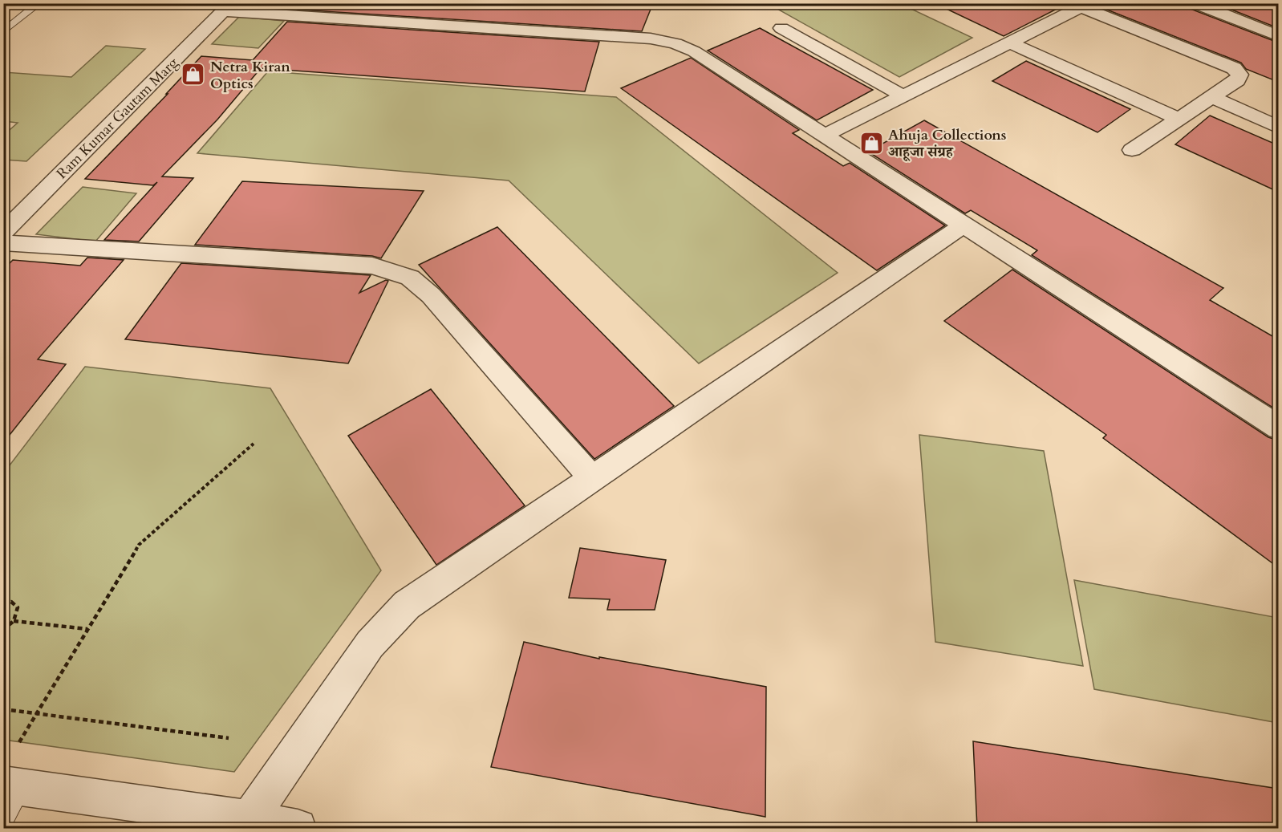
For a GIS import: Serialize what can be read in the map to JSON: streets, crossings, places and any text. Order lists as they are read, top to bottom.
{
  "streets": {
    "street": ["Ram Kumar Gautam Marg"]
  },
  "places": {
    "shop": ["Netra Kiran Optics", "Ahuja Collections आहूजा संग्रह"]
  }
}
